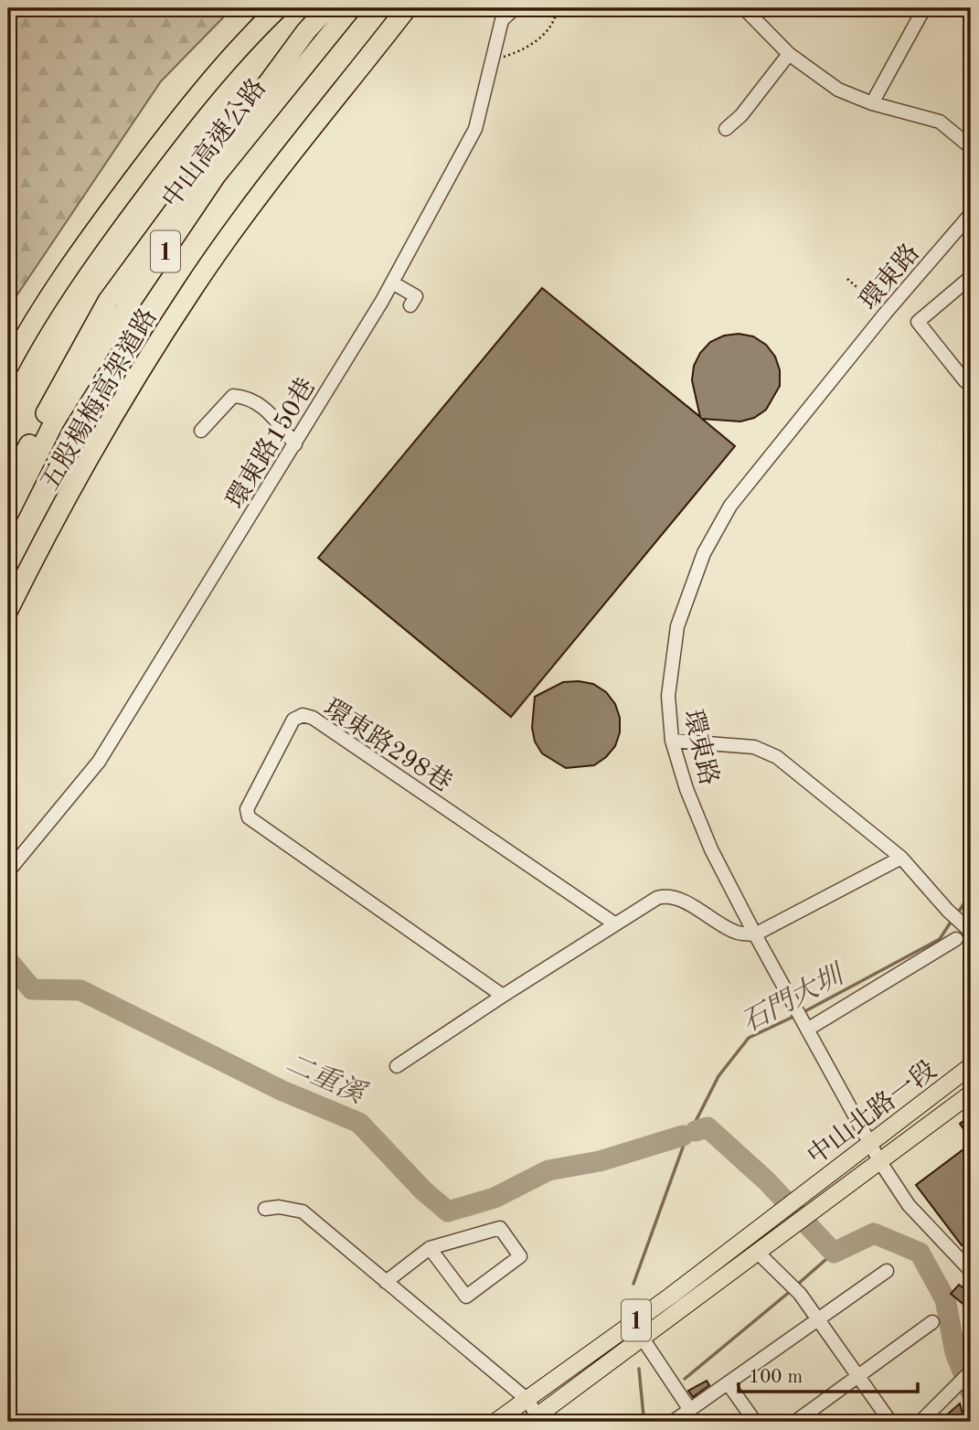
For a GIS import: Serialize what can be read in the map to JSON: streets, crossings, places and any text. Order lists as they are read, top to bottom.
{
  "streets": {
    "highway": ["中山高速公路", "1", "五股楊梅高架道路"],
    "main road": ["中山北路一段"],
    "street": ["環東路", "環東路150巷", "環東路298巷"]
  },
  "crossings": [
    ["1", "中山北路一段"],
    ["環東路", "中山北路一段"]
  ],
  "water": ["石門大圳", "二重溪"],
  "scale_bar": "100 m"
}
